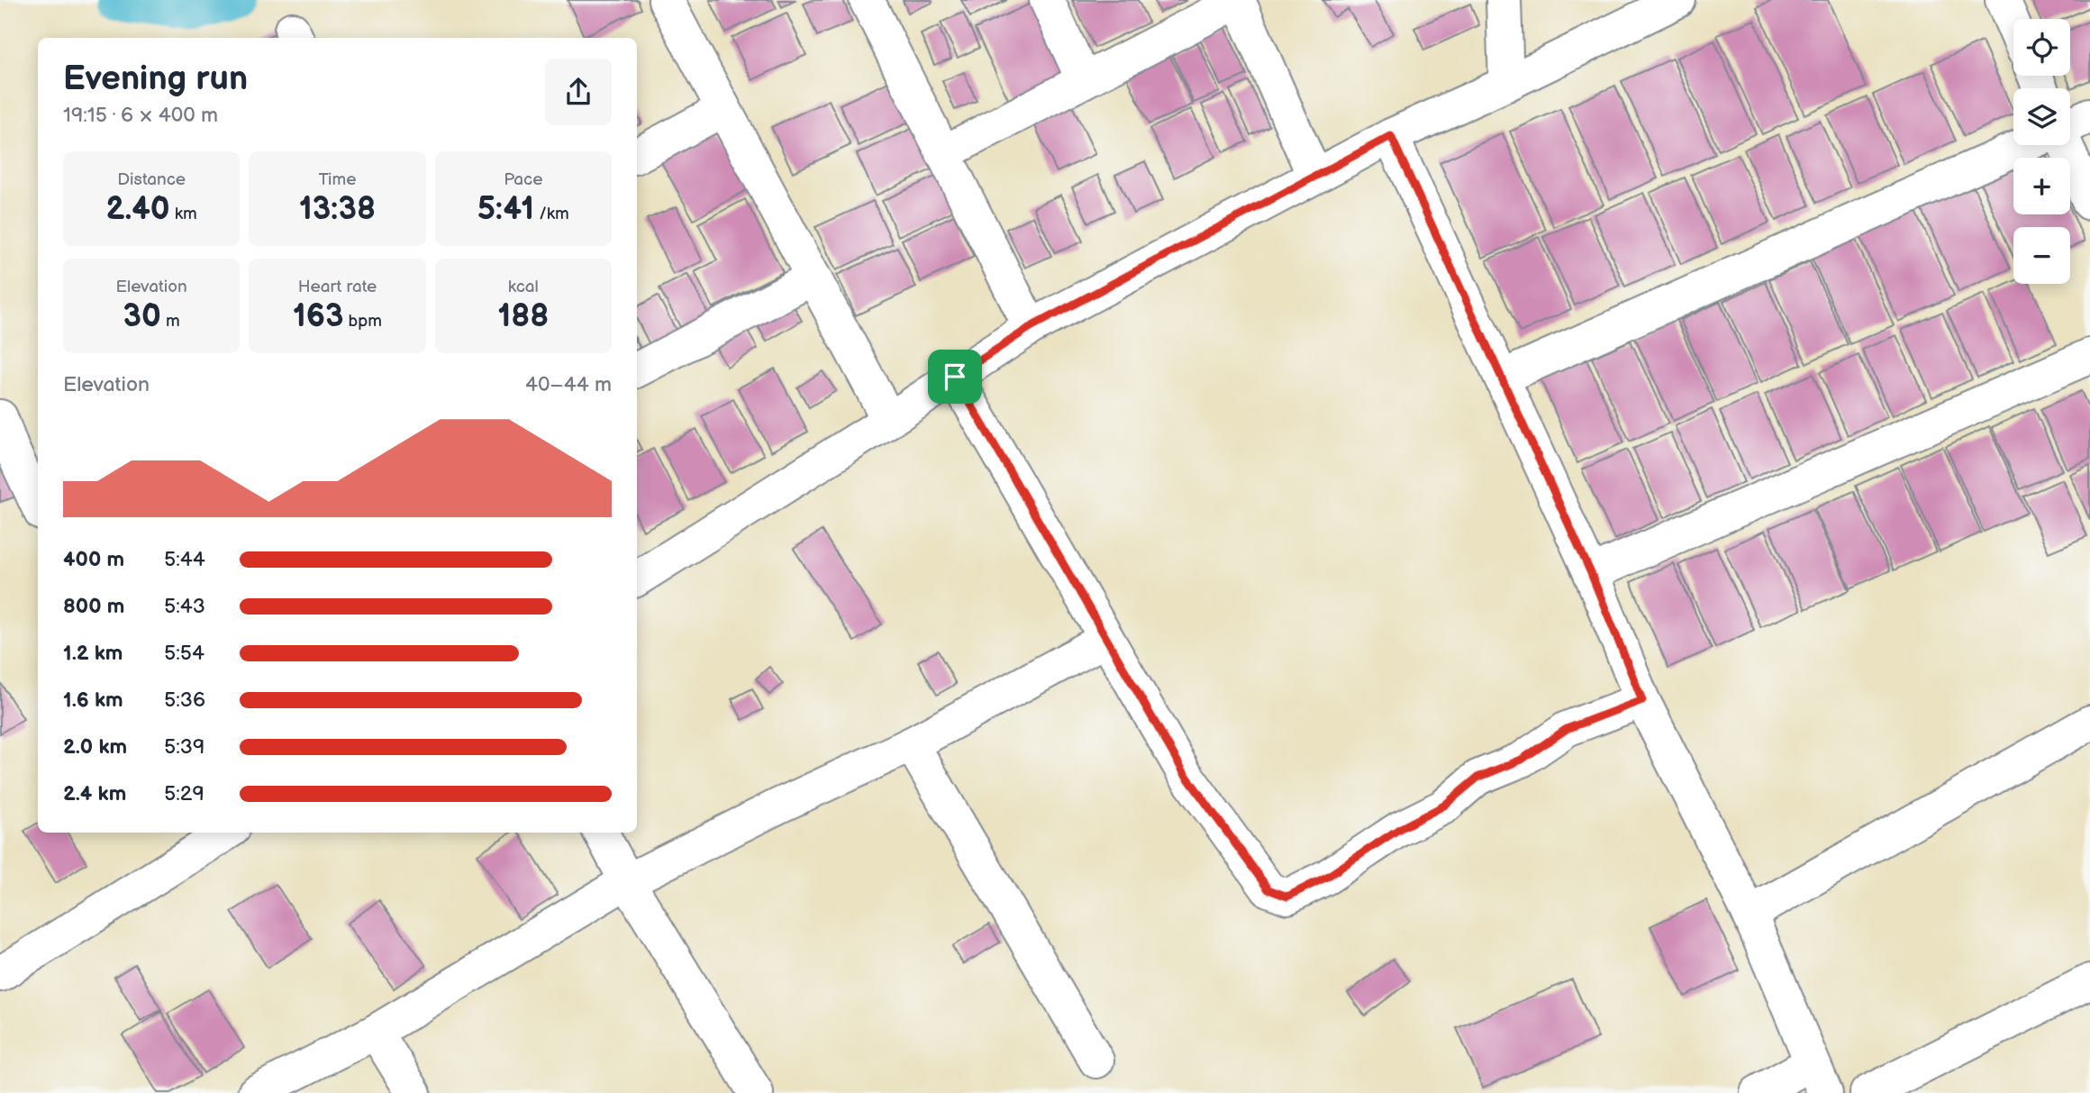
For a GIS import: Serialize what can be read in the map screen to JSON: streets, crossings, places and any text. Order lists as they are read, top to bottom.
{
  "page": {
    "map_buttons": ["+", "−"],
    "heading": ["Evening run", "19:15 · 6 × 400 m"],
    "stats": [
      ["Distance", "2.40 km"],
      ["Time", "13:38"],
      ["Pace", "5:41 /km"],
      ["Elevation", "30 m"],
      ["Heart rate", "163 bpm"],
      ["kcal", "188"]
    ],
    "chart": ["Elevation", "40–44 m"],
    "list": [
      {
        "name": "400 m",
        "note": "5:44"
      },
      {
        "name": "800 m",
        "note": "5:43"
      },
      {
        "name": "1.2 km",
        "note": "5:54"
      },
      {
        "name": "1.6 km",
        "note": "5:36"
      },
      {
        "name": "2.0 km",
        "note": "5:39"
      },
      {
        "name": "2.4 km",
        "note": "5:29"
      }
    ]
  }
}
